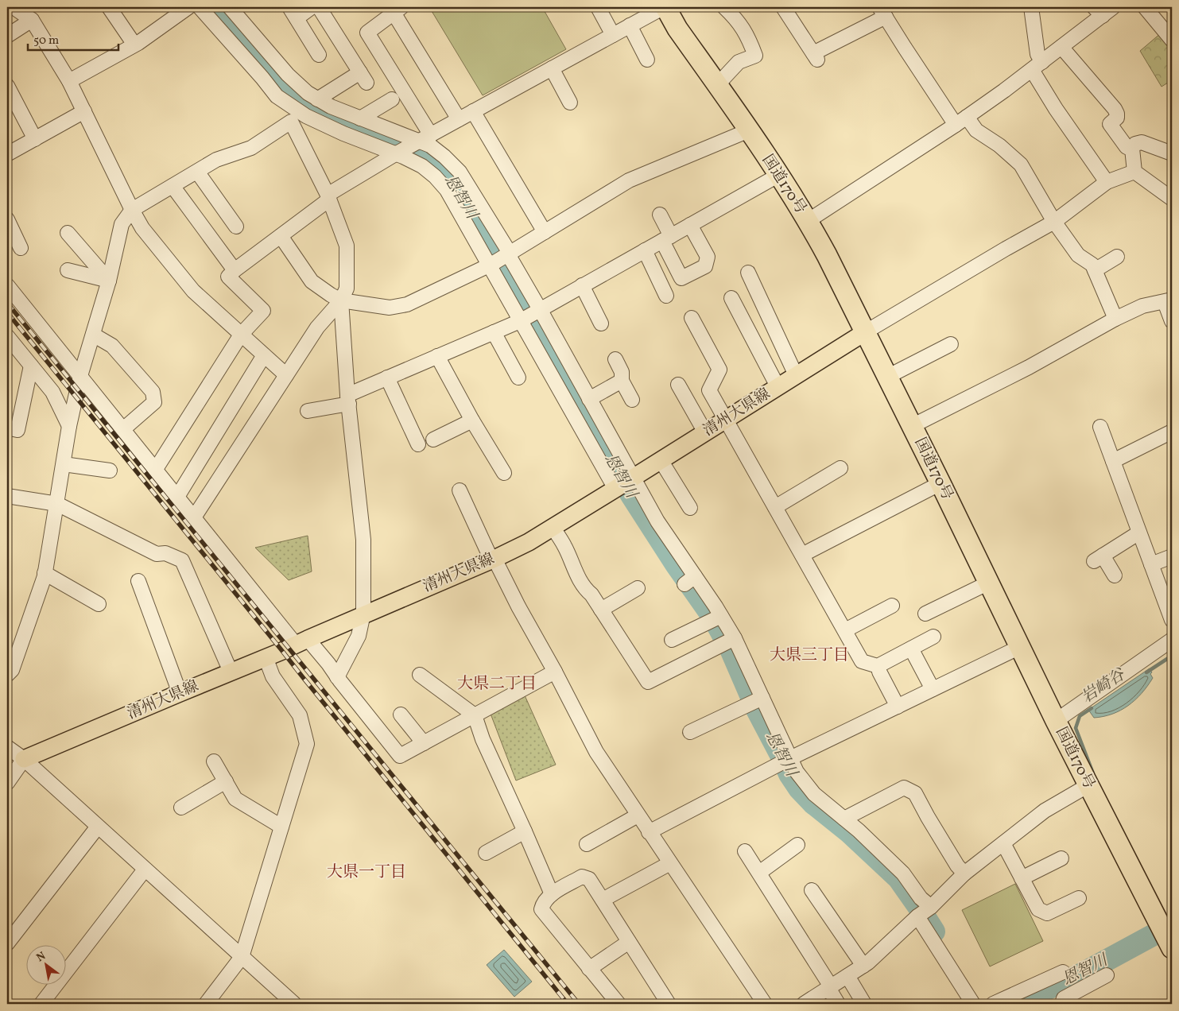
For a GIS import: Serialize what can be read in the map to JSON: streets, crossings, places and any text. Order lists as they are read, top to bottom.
{
  "streets": {
    "highway": ["国道170号"],
    "main road": ["清州大県線"]
  },
  "crossings": [
    ["国道170号", "清州大県線"]
  ],
  "districts": ["大県三丁目", "大県二丁目", "大県一丁目"],
  "water": ["恩智川", "岩崎谷"],
  "scale_bar": "50 m",
  "north": "top left"
}
